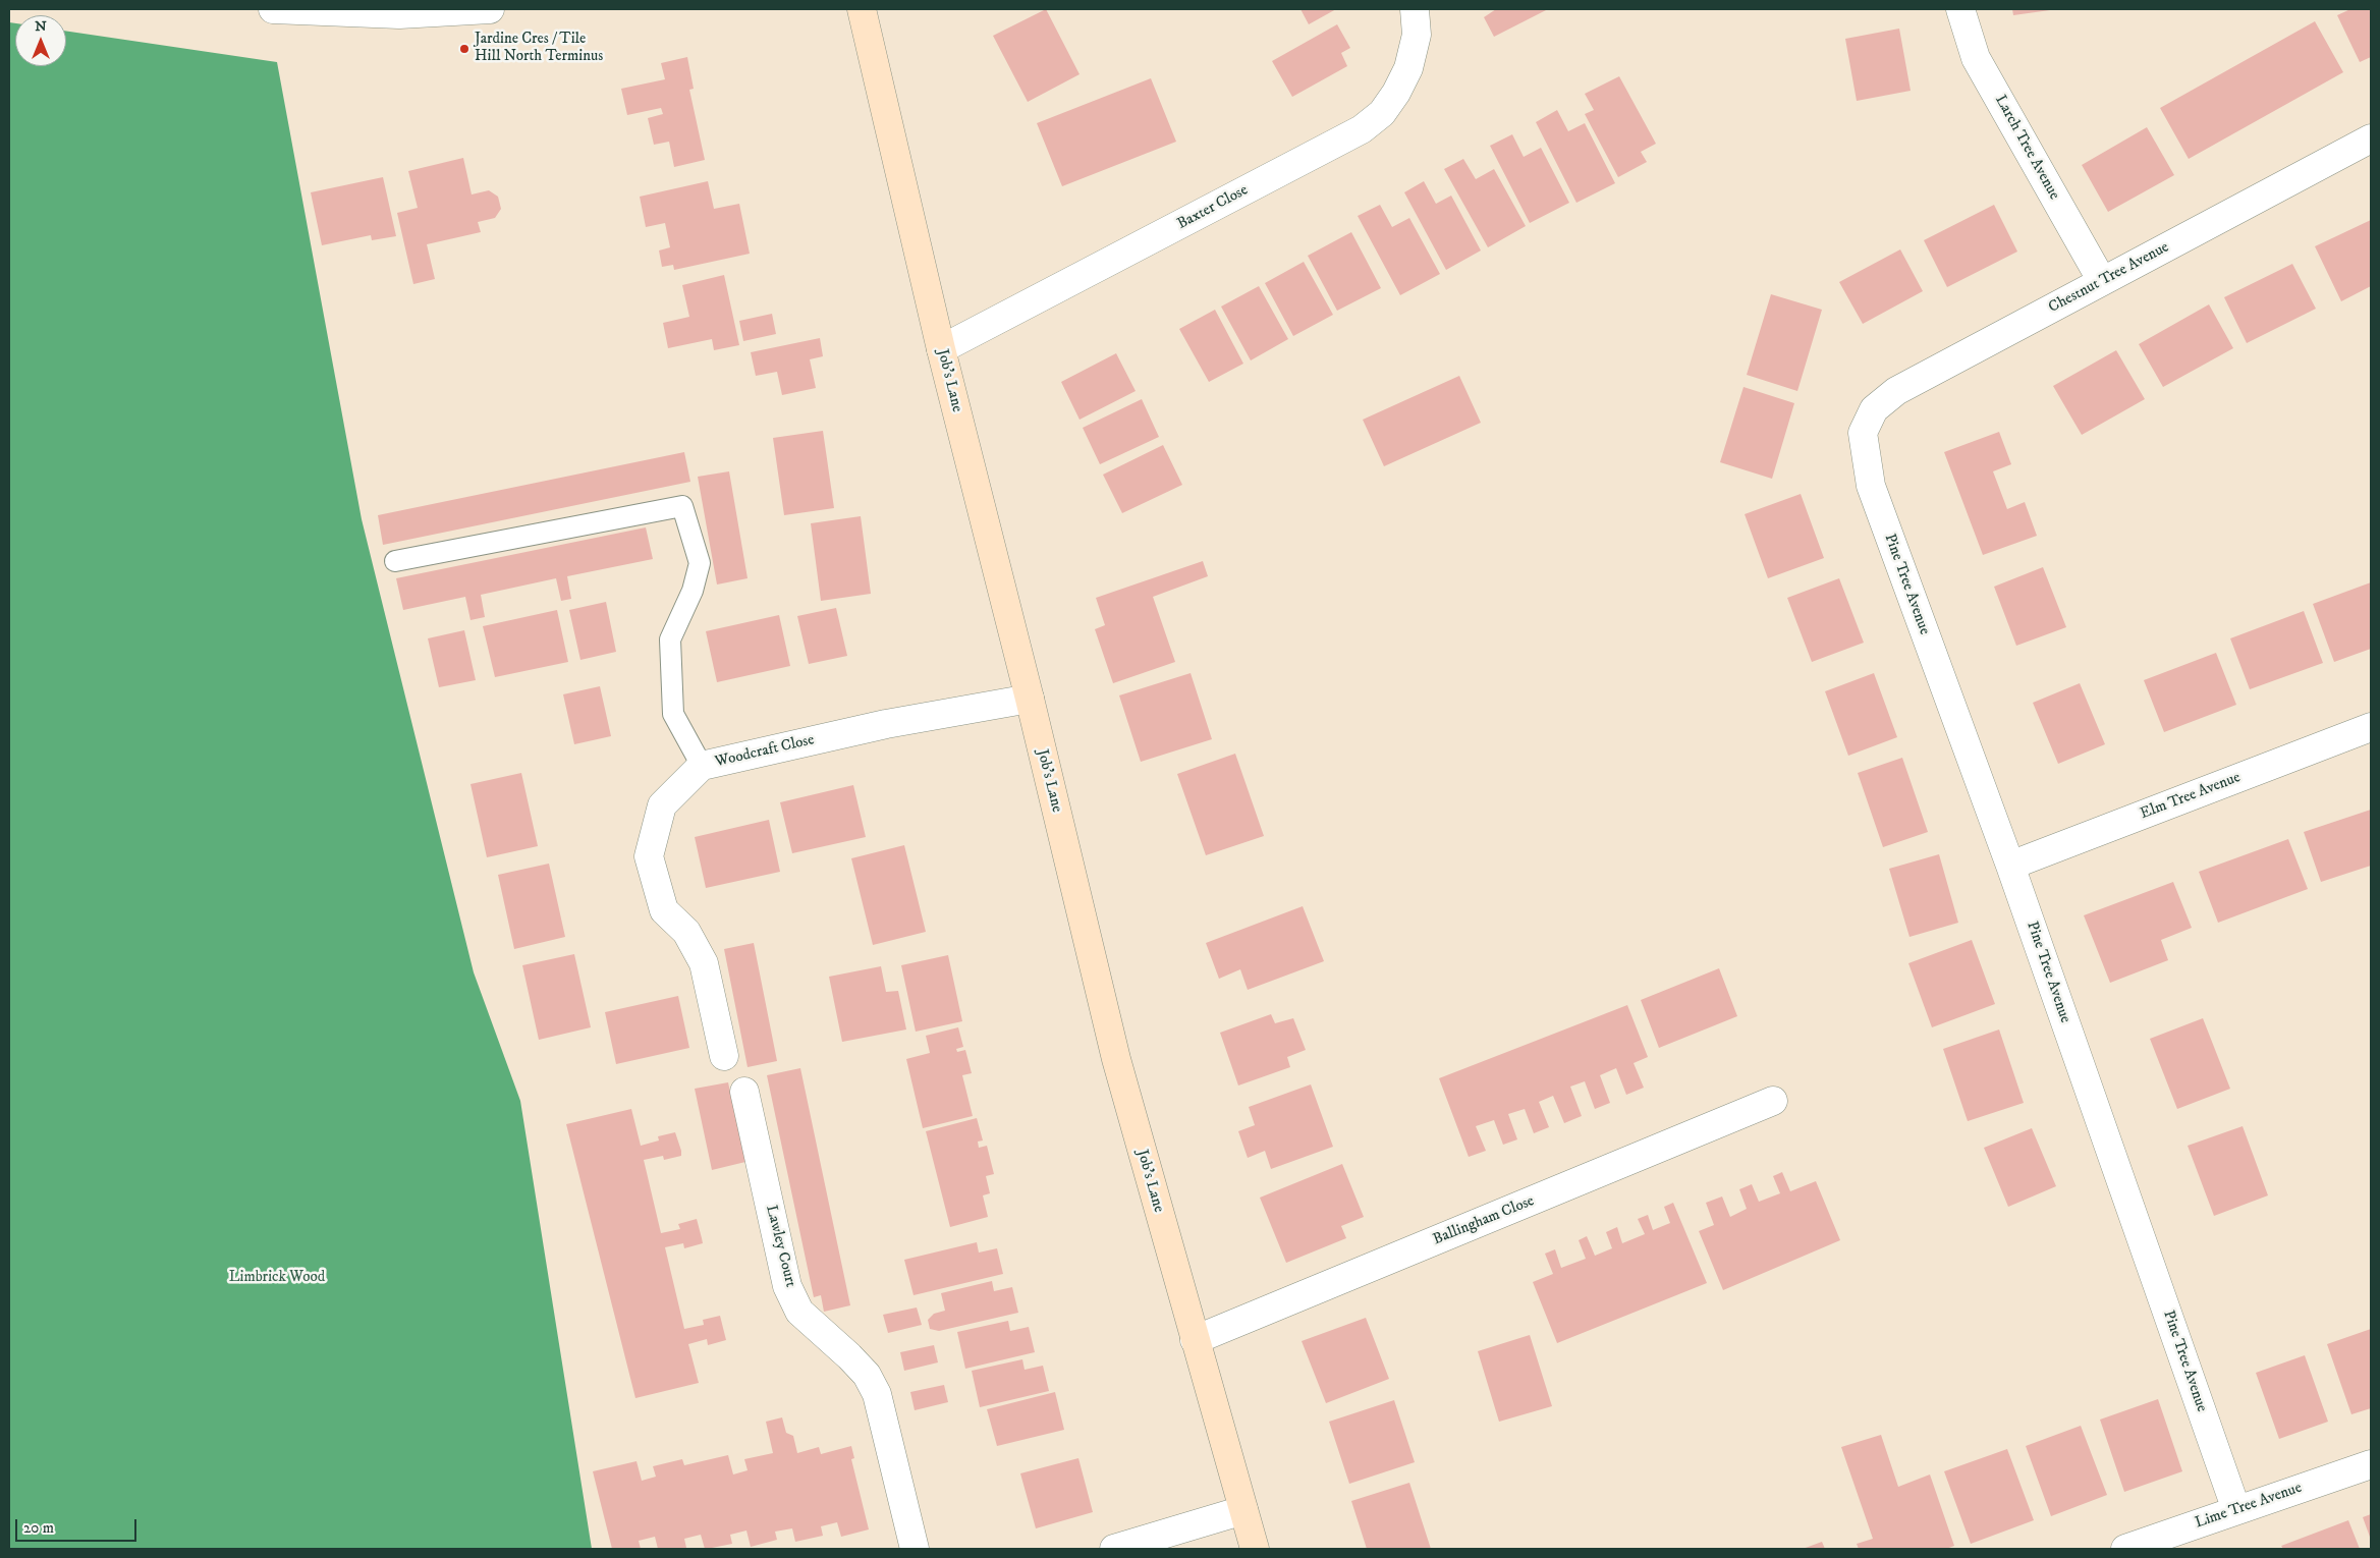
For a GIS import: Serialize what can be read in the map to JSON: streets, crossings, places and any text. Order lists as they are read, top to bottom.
{
  "streets": {
    "street": [
      "Larch Tree Avenue",
      "Baxter Close",
      "Chestnut Tree Avenue",
      "Job's Lane",
      "Pine Tree Avenue",
      "Woodcraft Close",
      "Elm Tree Avenue",
      "Ballingham Close",
      "Lawley Court",
      "Lime Tree Avenue"
    ]
  },
  "crossings": [
    ["Larch Tree Avenue", "Chestnut Tree Avenue"],
    ["Baxter Close", "Job's Lane"],
    ["Chestnut Tree Avenue", "Pine Tree Avenue"],
    ["Job's Lane", "Woodcraft Close"],
    ["Job's Lane", "Ballingham Close"],
    ["Pine Tree Avenue", "Elm Tree Avenue"],
    ["Pine Tree Avenue", "Lime Tree Avenue"]
  ],
  "parks": ["Limbrick Wood"],
  "places": ["Jardine Cres / Tile Hill North Terminus"],
  "scale_bar": "20 m",
  "north": "top"
}
